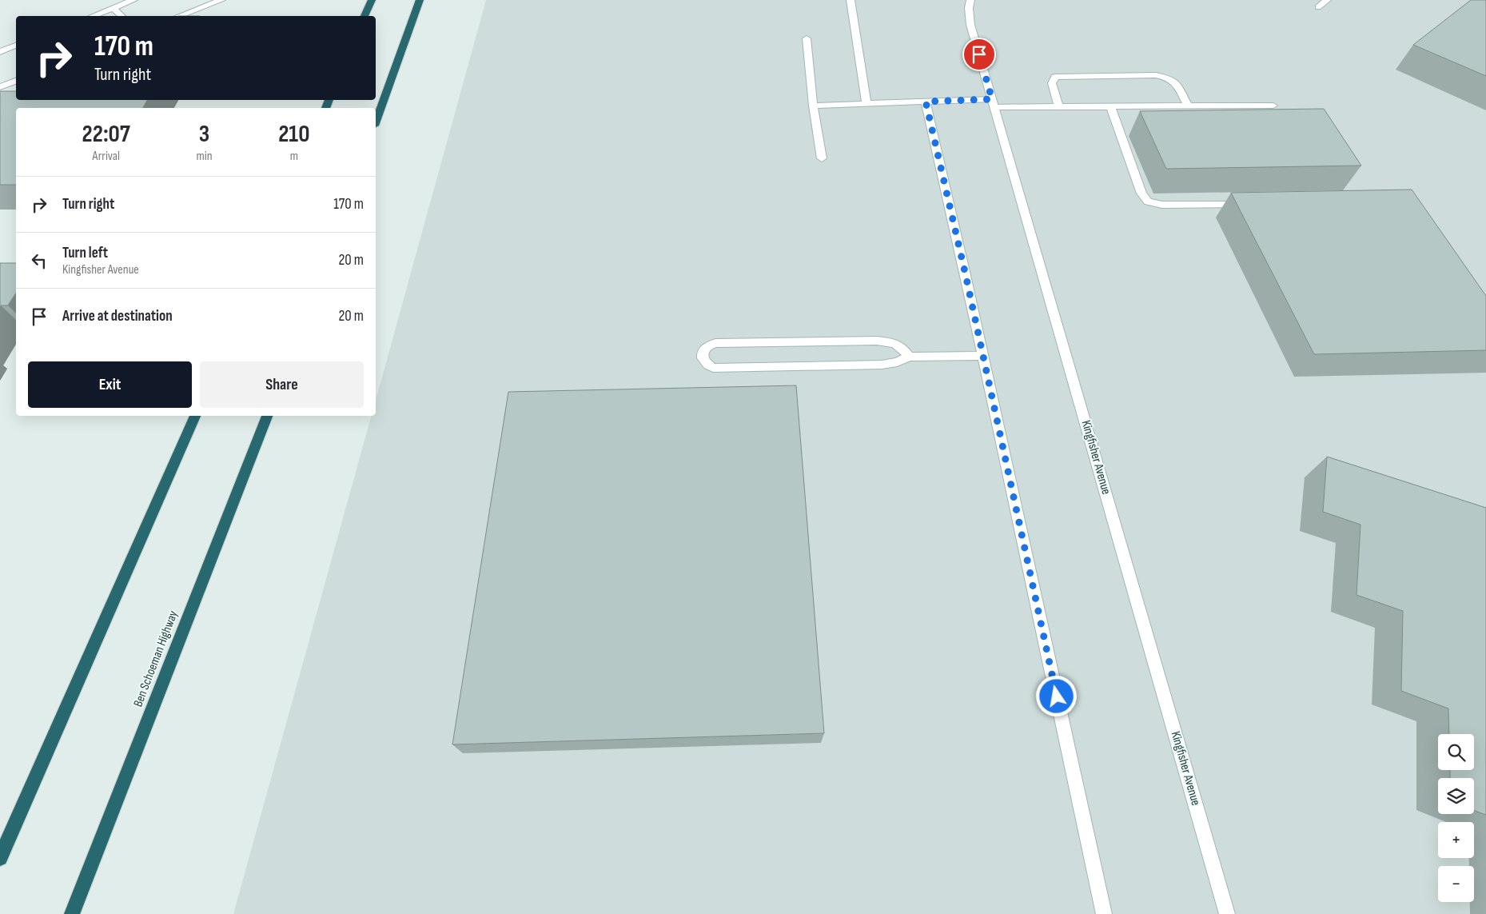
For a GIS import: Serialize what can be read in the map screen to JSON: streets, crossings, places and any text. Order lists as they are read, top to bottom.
{
  "streets": {
    "highway": ["Ben Schoeman Highway"],
    "street": ["Kingfisher Avenue"]
  },
  "page": {
    "turn": ["170 m", "Turn right"],
    "eta": [
      "22:07",
      "Arrival",
      "3",
      "min",
      "210",
      "m"
    ],
    "list": [
      {
        "name": "Turn right",
        "value": "170 m"
      },
      {
        "name": "Turn left",
        "note": "Kingfisher Avenue",
        "value": "20 m"
      },
      {
        "name": "Arrive at destination",
        "value": "20 m"
      }
    ],
    "buttons": ["Exit", "Share"],
    "map_buttons": ["+", "−"]
  }
}
